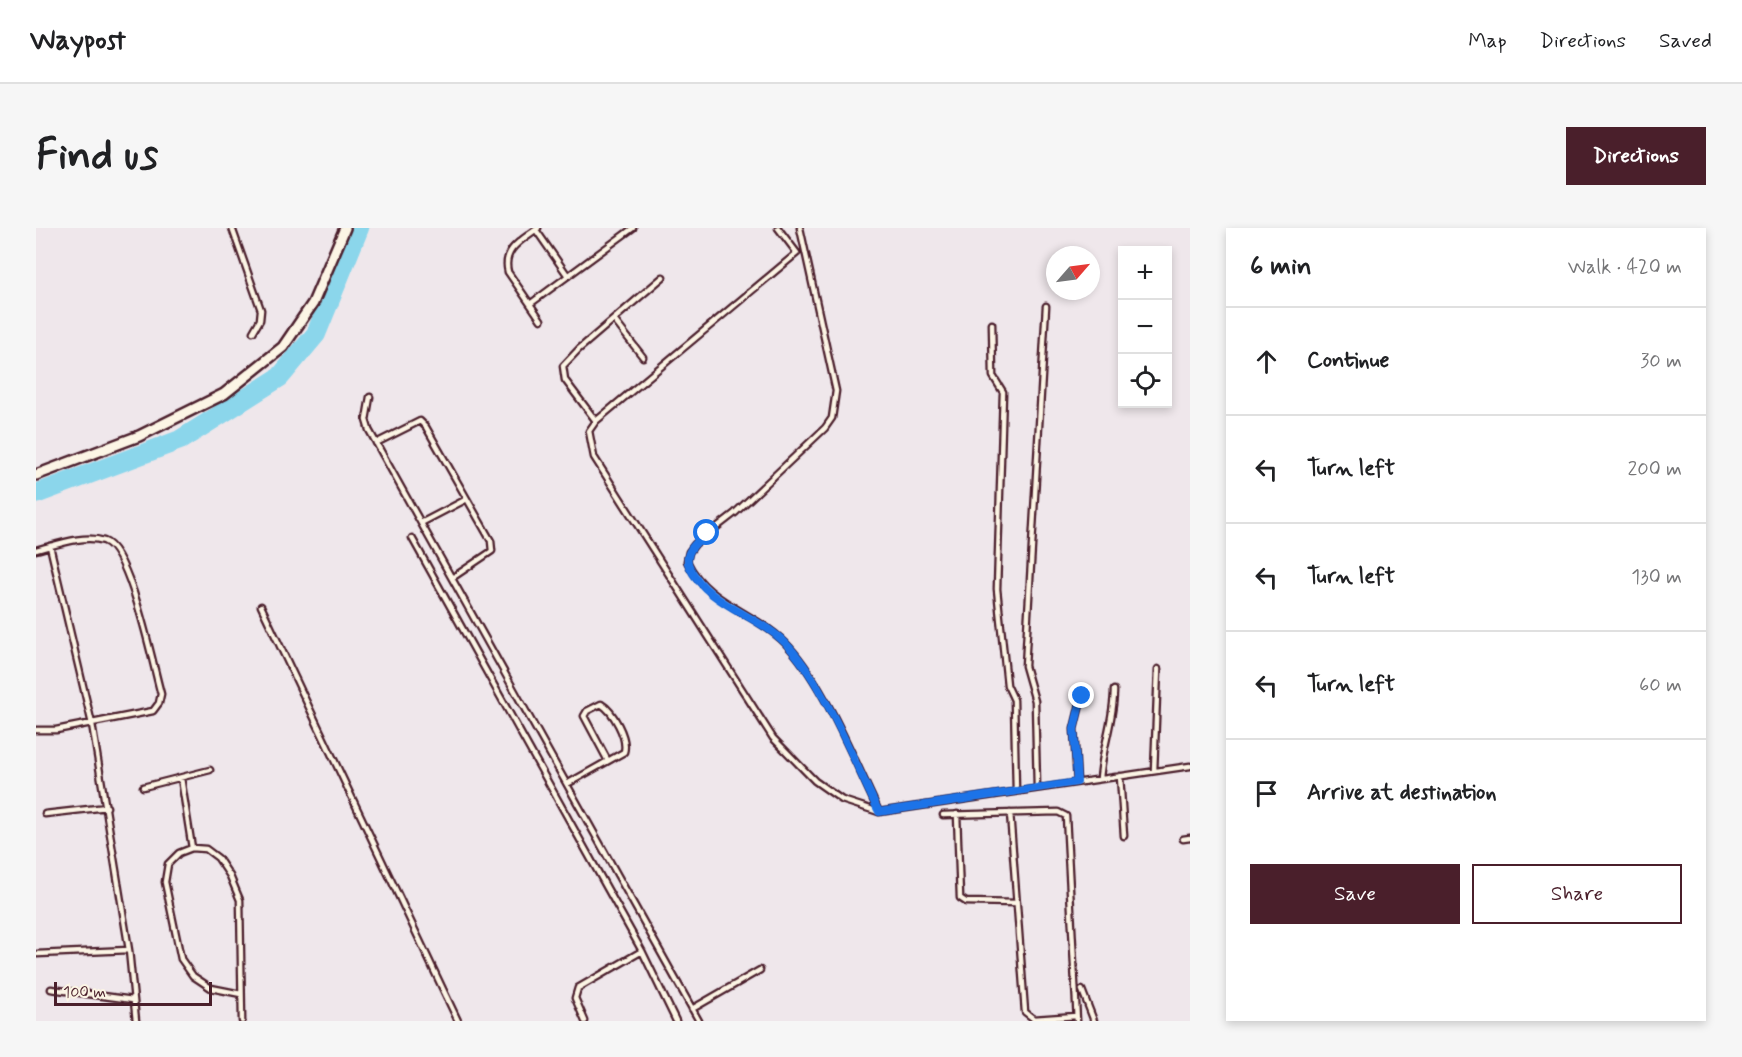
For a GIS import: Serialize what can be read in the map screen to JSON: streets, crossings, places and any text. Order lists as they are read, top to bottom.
{
  "scale_bar": "100 m",
  "north": "top right",
  "page": {
    "header": "Waypost",
    "nav": ["Map", "Directions", "Saved"],
    "buttons": [
      "Directions",
      ["Save", "Share"]
    ],
    "title": "Find us",
    "heading": ["6 min", "Walk · 420 m"],
    "map_buttons": ["+", "−"],
    "list": [
      ["Continue", "30 m"],
      ["Turn left", "200 m"],
      ["Turn left", "130 m"],
      ["Turn left", "60 m"],
      "Arrive at destination"
    ],
    "scale": "100 m"
  }
}
